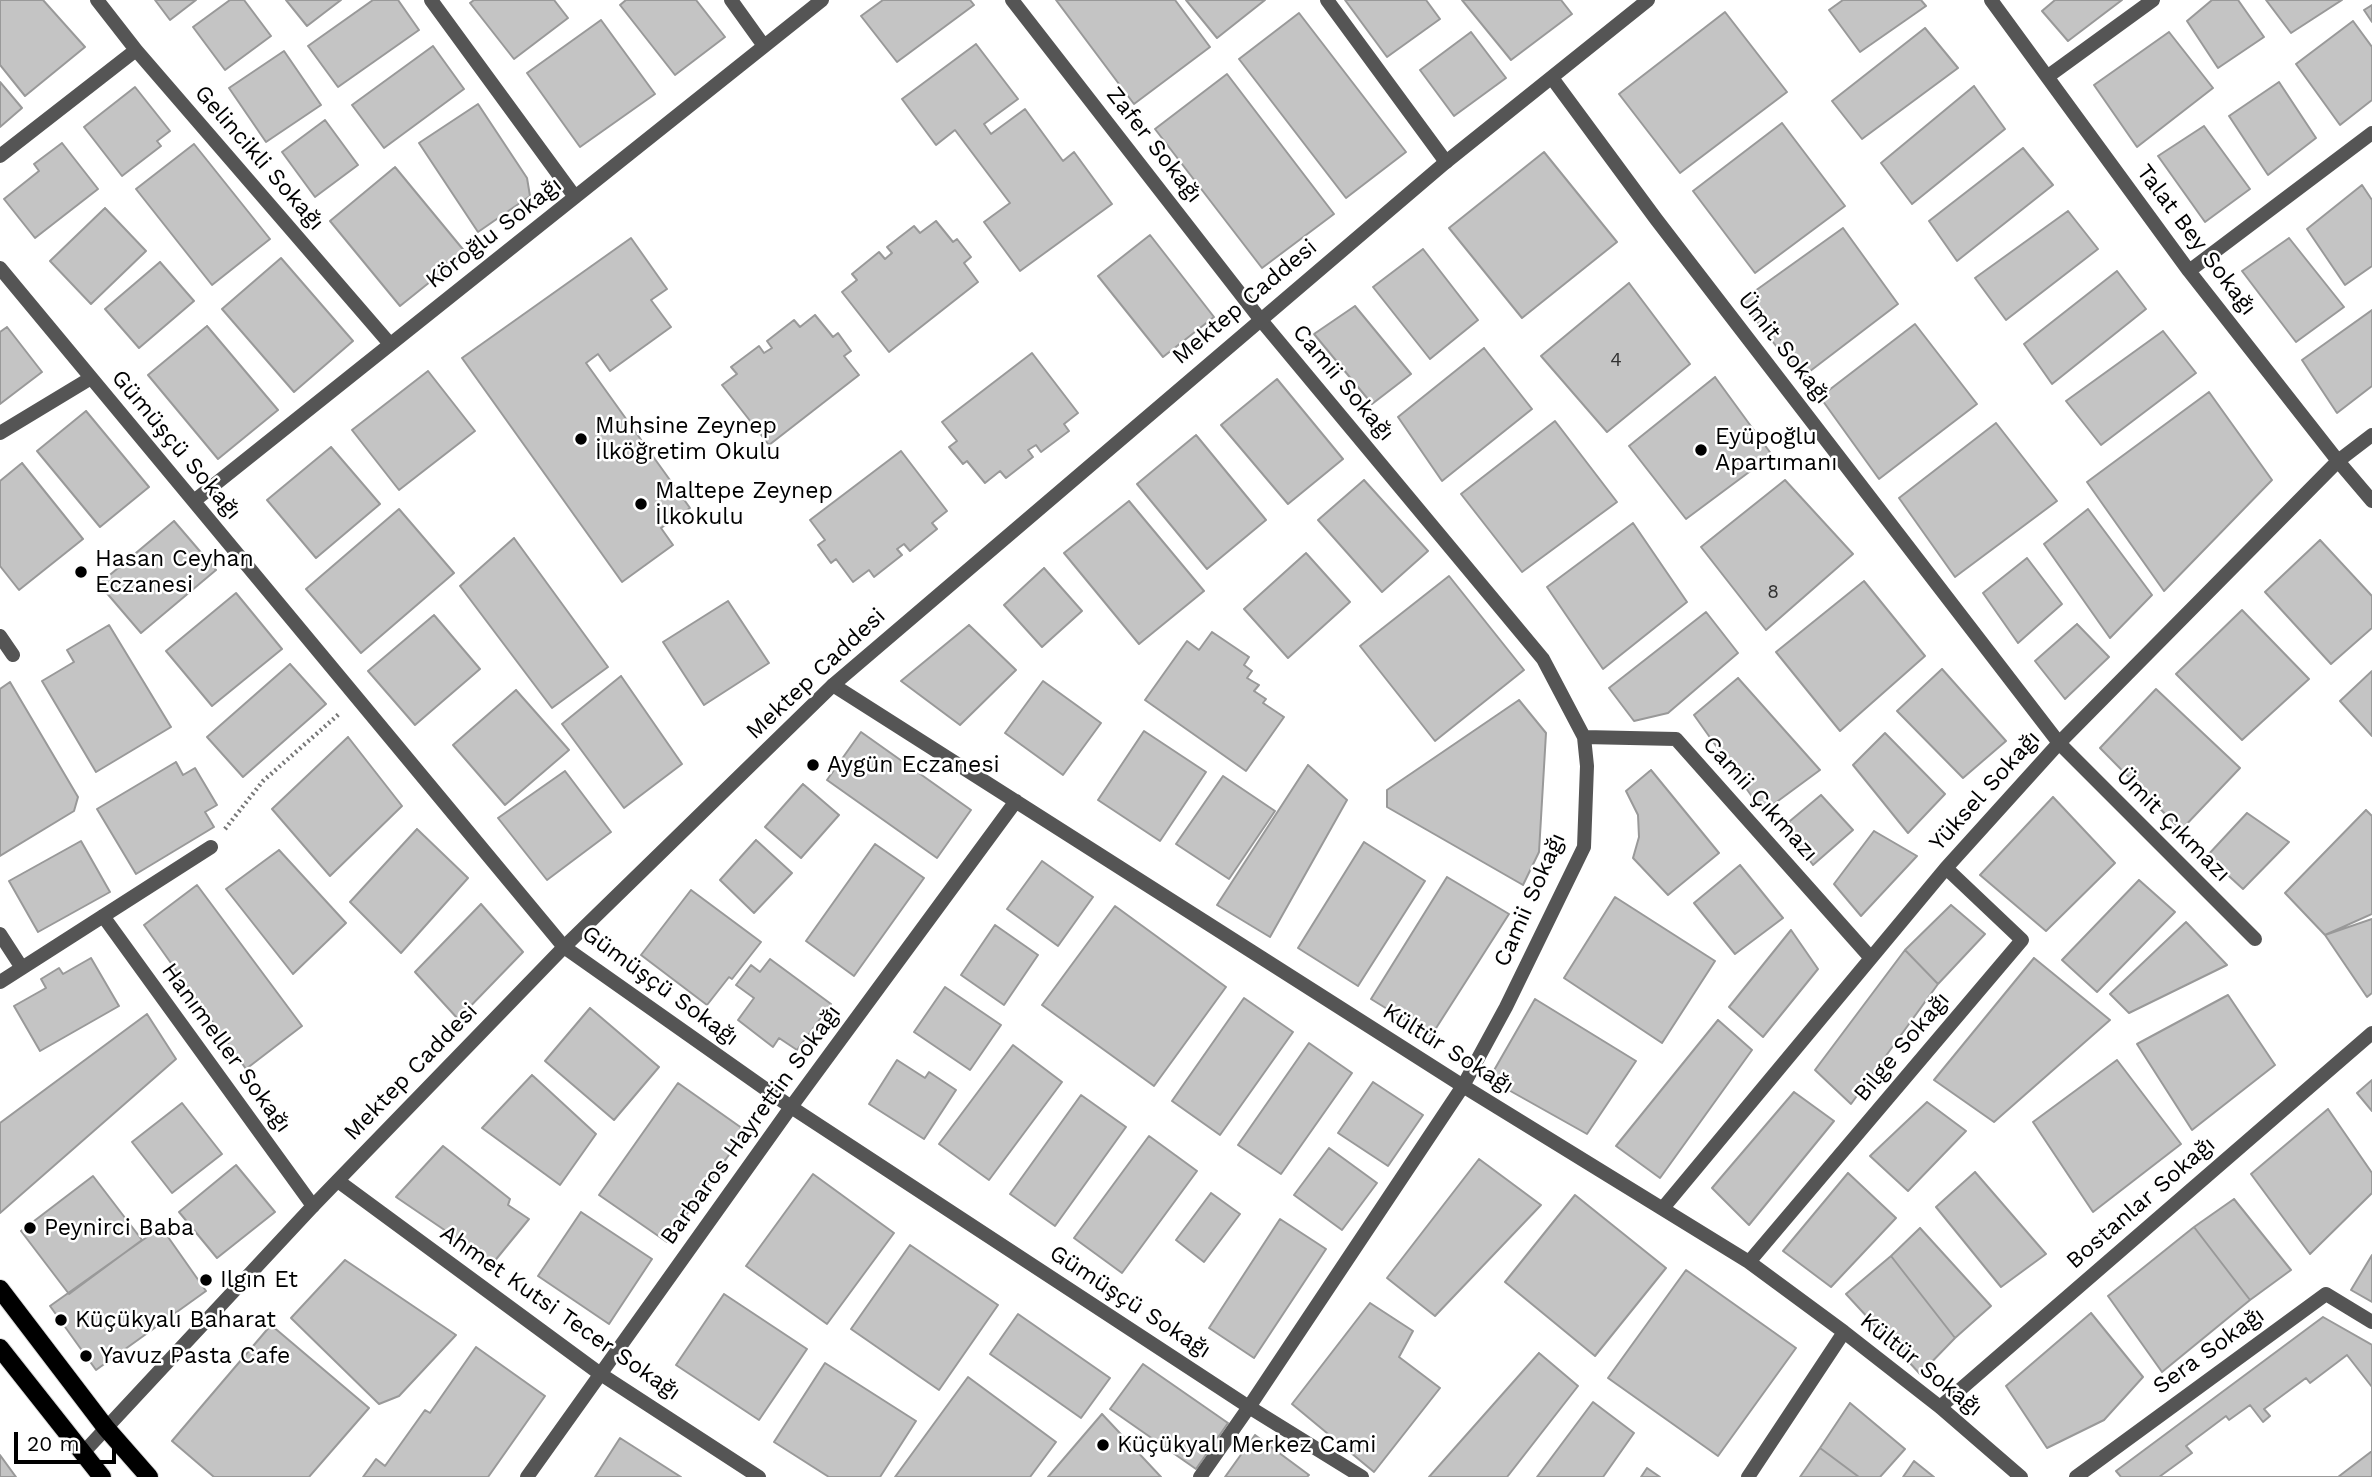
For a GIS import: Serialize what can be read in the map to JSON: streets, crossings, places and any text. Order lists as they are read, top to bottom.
{
  "streets": {
    "street": [
      "Zafer Sokağı",
      "Gelincikli Sokağı",
      "Köroğlu Sokağı",
      "Talat Bey Sokağı",
      "Mektep Caddesi",
      "Ümit Sokağı",
      "Camii Sokağı",
      "Gümüşçü Sokağı",
      "Yüksel Sokağı",
      "Camii Çıkmazı",
      "Ümit Çıkmazı",
      "Bilge Sokağı",
      "Hanımeller Sokağı",
      "Kültür Sokağı",
      "Barbaros Hayrettin Sokağı",
      "Bostanlar Sokağı",
      "Ahmet Kutsi Tecer Sokağı",
      "Sera Sokağı"
    ]
  },
  "crossings": [
    ["Zafer Sokağı", "Mektep Caddesi"],
    ["Zafer Sokağı", "Camii Sokağı"],
    ["Gelincikli Sokağı", "Köroğlu Sokağı"],
    ["Köroğlu Sokağı", "Gümüşçü Sokağı"],
    ["Talat Bey Sokağı", "Yüksel Sokağı"],
    ["Mektep Caddesi", "Ümit Sokağı"],
    ["Mektep Caddesi", "Camii Sokağı"],
    ["Mektep Caddesi", "Gümüşçü Sokağı"],
    ["Mektep Caddesi", "Hanımeller Sokağı"],
    ["Mektep Caddesi", "Kültür Sokağı"],
    ["Mektep Caddesi", "Ahmet Kutsi Tecer Sokağı"],
    ["Ümit Sokağı", "Yüksel Sokağı"],
    ["Ümit Sokağı", "Ümit Çıkmazı"],
    ["Camii Sokağı", "Gümüşçü Sokağı"],
    ["Camii Sokağı", "Camii Çıkmazı"],
    ["Camii Sokağı", "Kültür Sokağı"],
    ["Gümüşçü Sokağı", "Barbaros Hayrettin Sokağı"],
    ["Yüksel Sokağı", "Camii Çıkmazı"],
    ["Yüksel Sokağı", "Ümit Çıkmazı"],
    ["Yüksel Sokağı", "Bilge Sokağı"],
    ["Yüksel Sokağı", "Kültür Sokağı"],
    ["Bilge Sokağı", "Kültür Sokağı"],
    ["Kültür Sokağı", "Barbaros Hayrettin Sokağı"],
    ["Kültür Sokağı", "Bostanlar Sokağı"],
    ["Barbaros Hayrettin Sokağı", "Ahmet Kutsi Tecer Sokağı"]
  ],
  "places": [
    "Muhsine Zeynep İlköğretim Okulu",
    "Eyüpoğlu Apartımanı",
    "Maltepe Zeynep İlkokulu",
    "Hasan Ceyhan Eczanesi",
    "Aygün Eczanesi",
    "Peynirci Baba",
    "Ilgın Et",
    "Küçükyalı Baharat",
    "Yavuz Pasta Cafe",
    "Küçükyalı Merkez Cami"
  ],
  "house_numbers": ["4", "8"],
  "scale_bar": "20 m"
}
